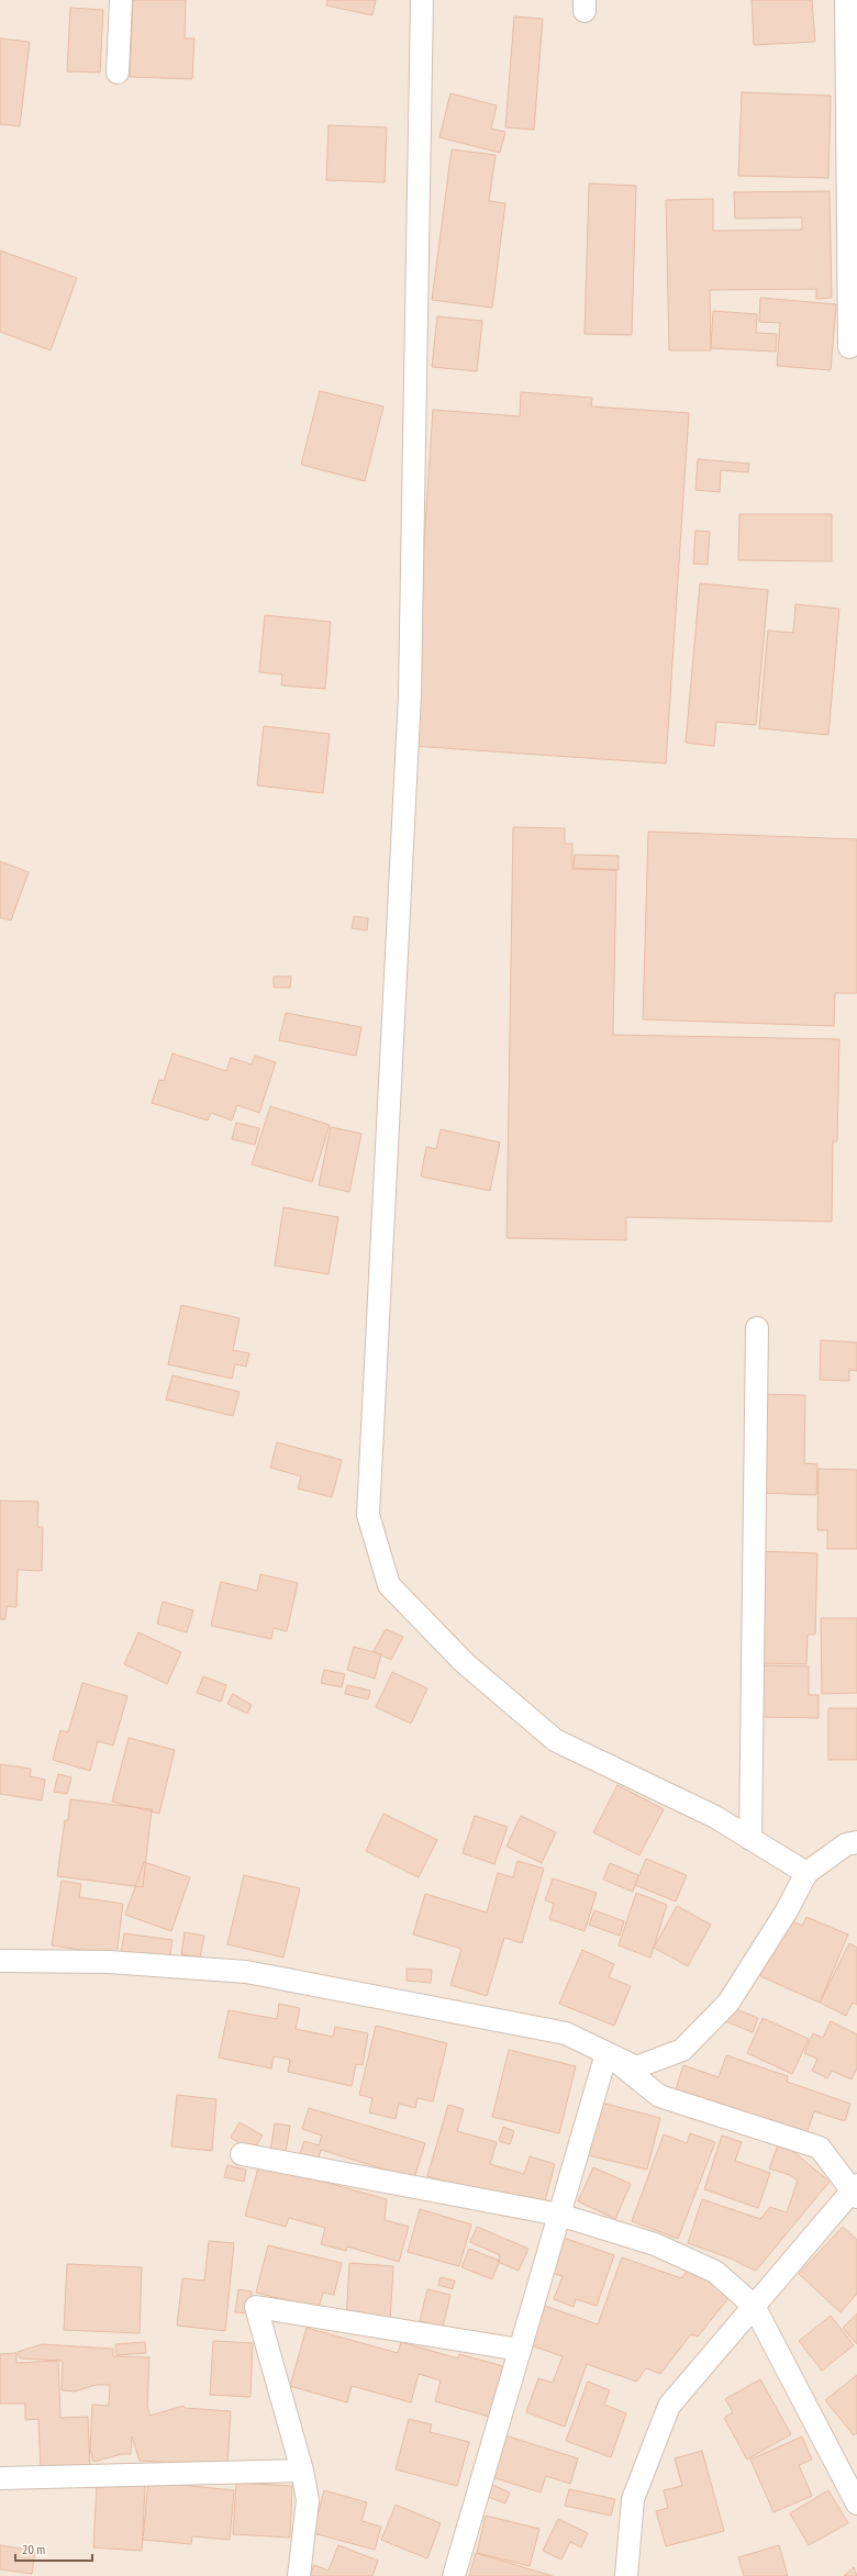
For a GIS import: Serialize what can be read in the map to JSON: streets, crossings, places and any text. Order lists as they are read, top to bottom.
{
  "scale_bar": "20 m"
}
